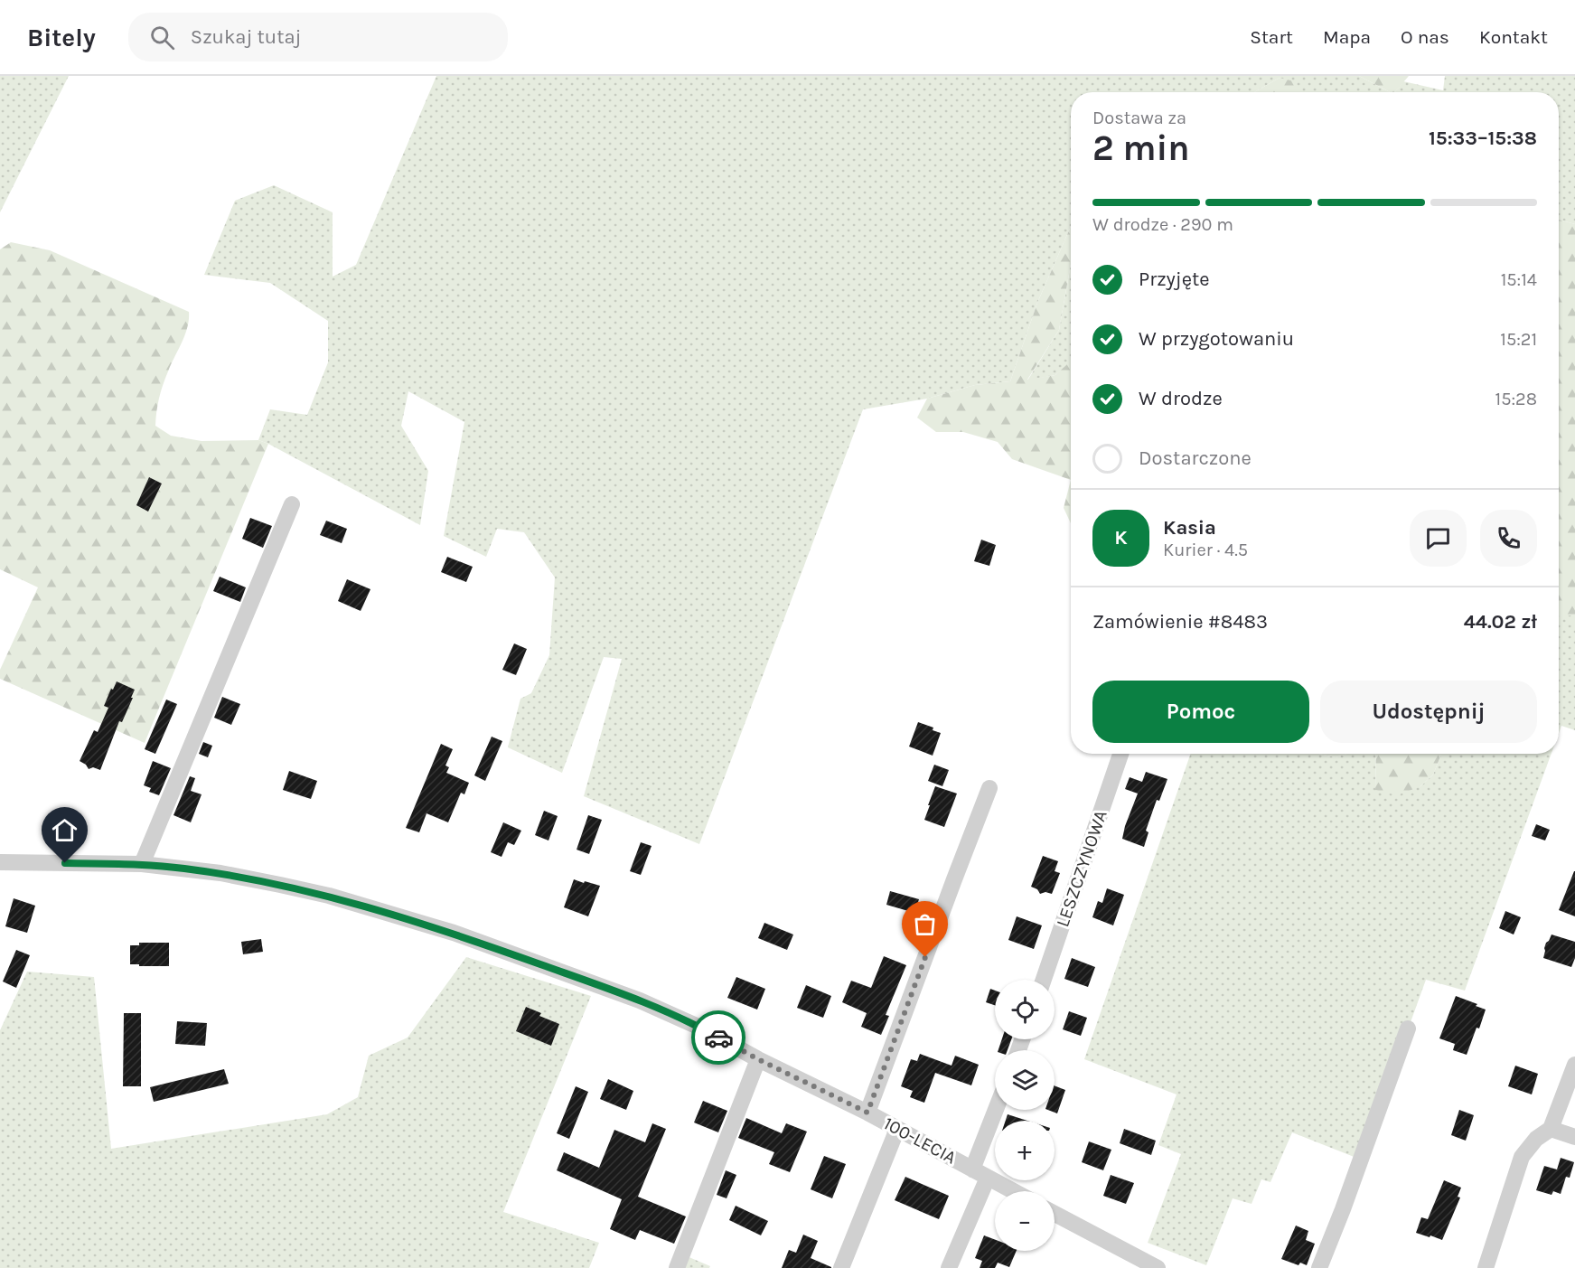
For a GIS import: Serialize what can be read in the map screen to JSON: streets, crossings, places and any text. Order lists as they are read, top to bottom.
{
  "streets": {
    "street": ["LESZCZYNOWA", "100-LECIA"]
  },
  "page": {
    "header": "Bitely",
    "search": "Szukaj tutaj",
    "nav": [
      "Start",
      "Mapa",
      "O nas",
      "Kontakt"
    ],
    "heading": ["2 min", "Dostawa za", "15:33–15:38"],
    "panel": [
      "Kasia",
      "Kurier · 4.5",
      "Zamówienie #8483",
      "44.02 zł"
    ],
    "bar": "W drodze · 290 m",
    "list": [
      ["Przyjęte", "15:14"],
      ["W przygotowaniu", "15:21"],
      ["W drodze", "15:28"],
      "Dostarczone"
    ],
    "round": "K",
    "buttons": ["Pomoc", "Udostępnij"],
    "map_buttons": ["+", "−"]
  }
}
